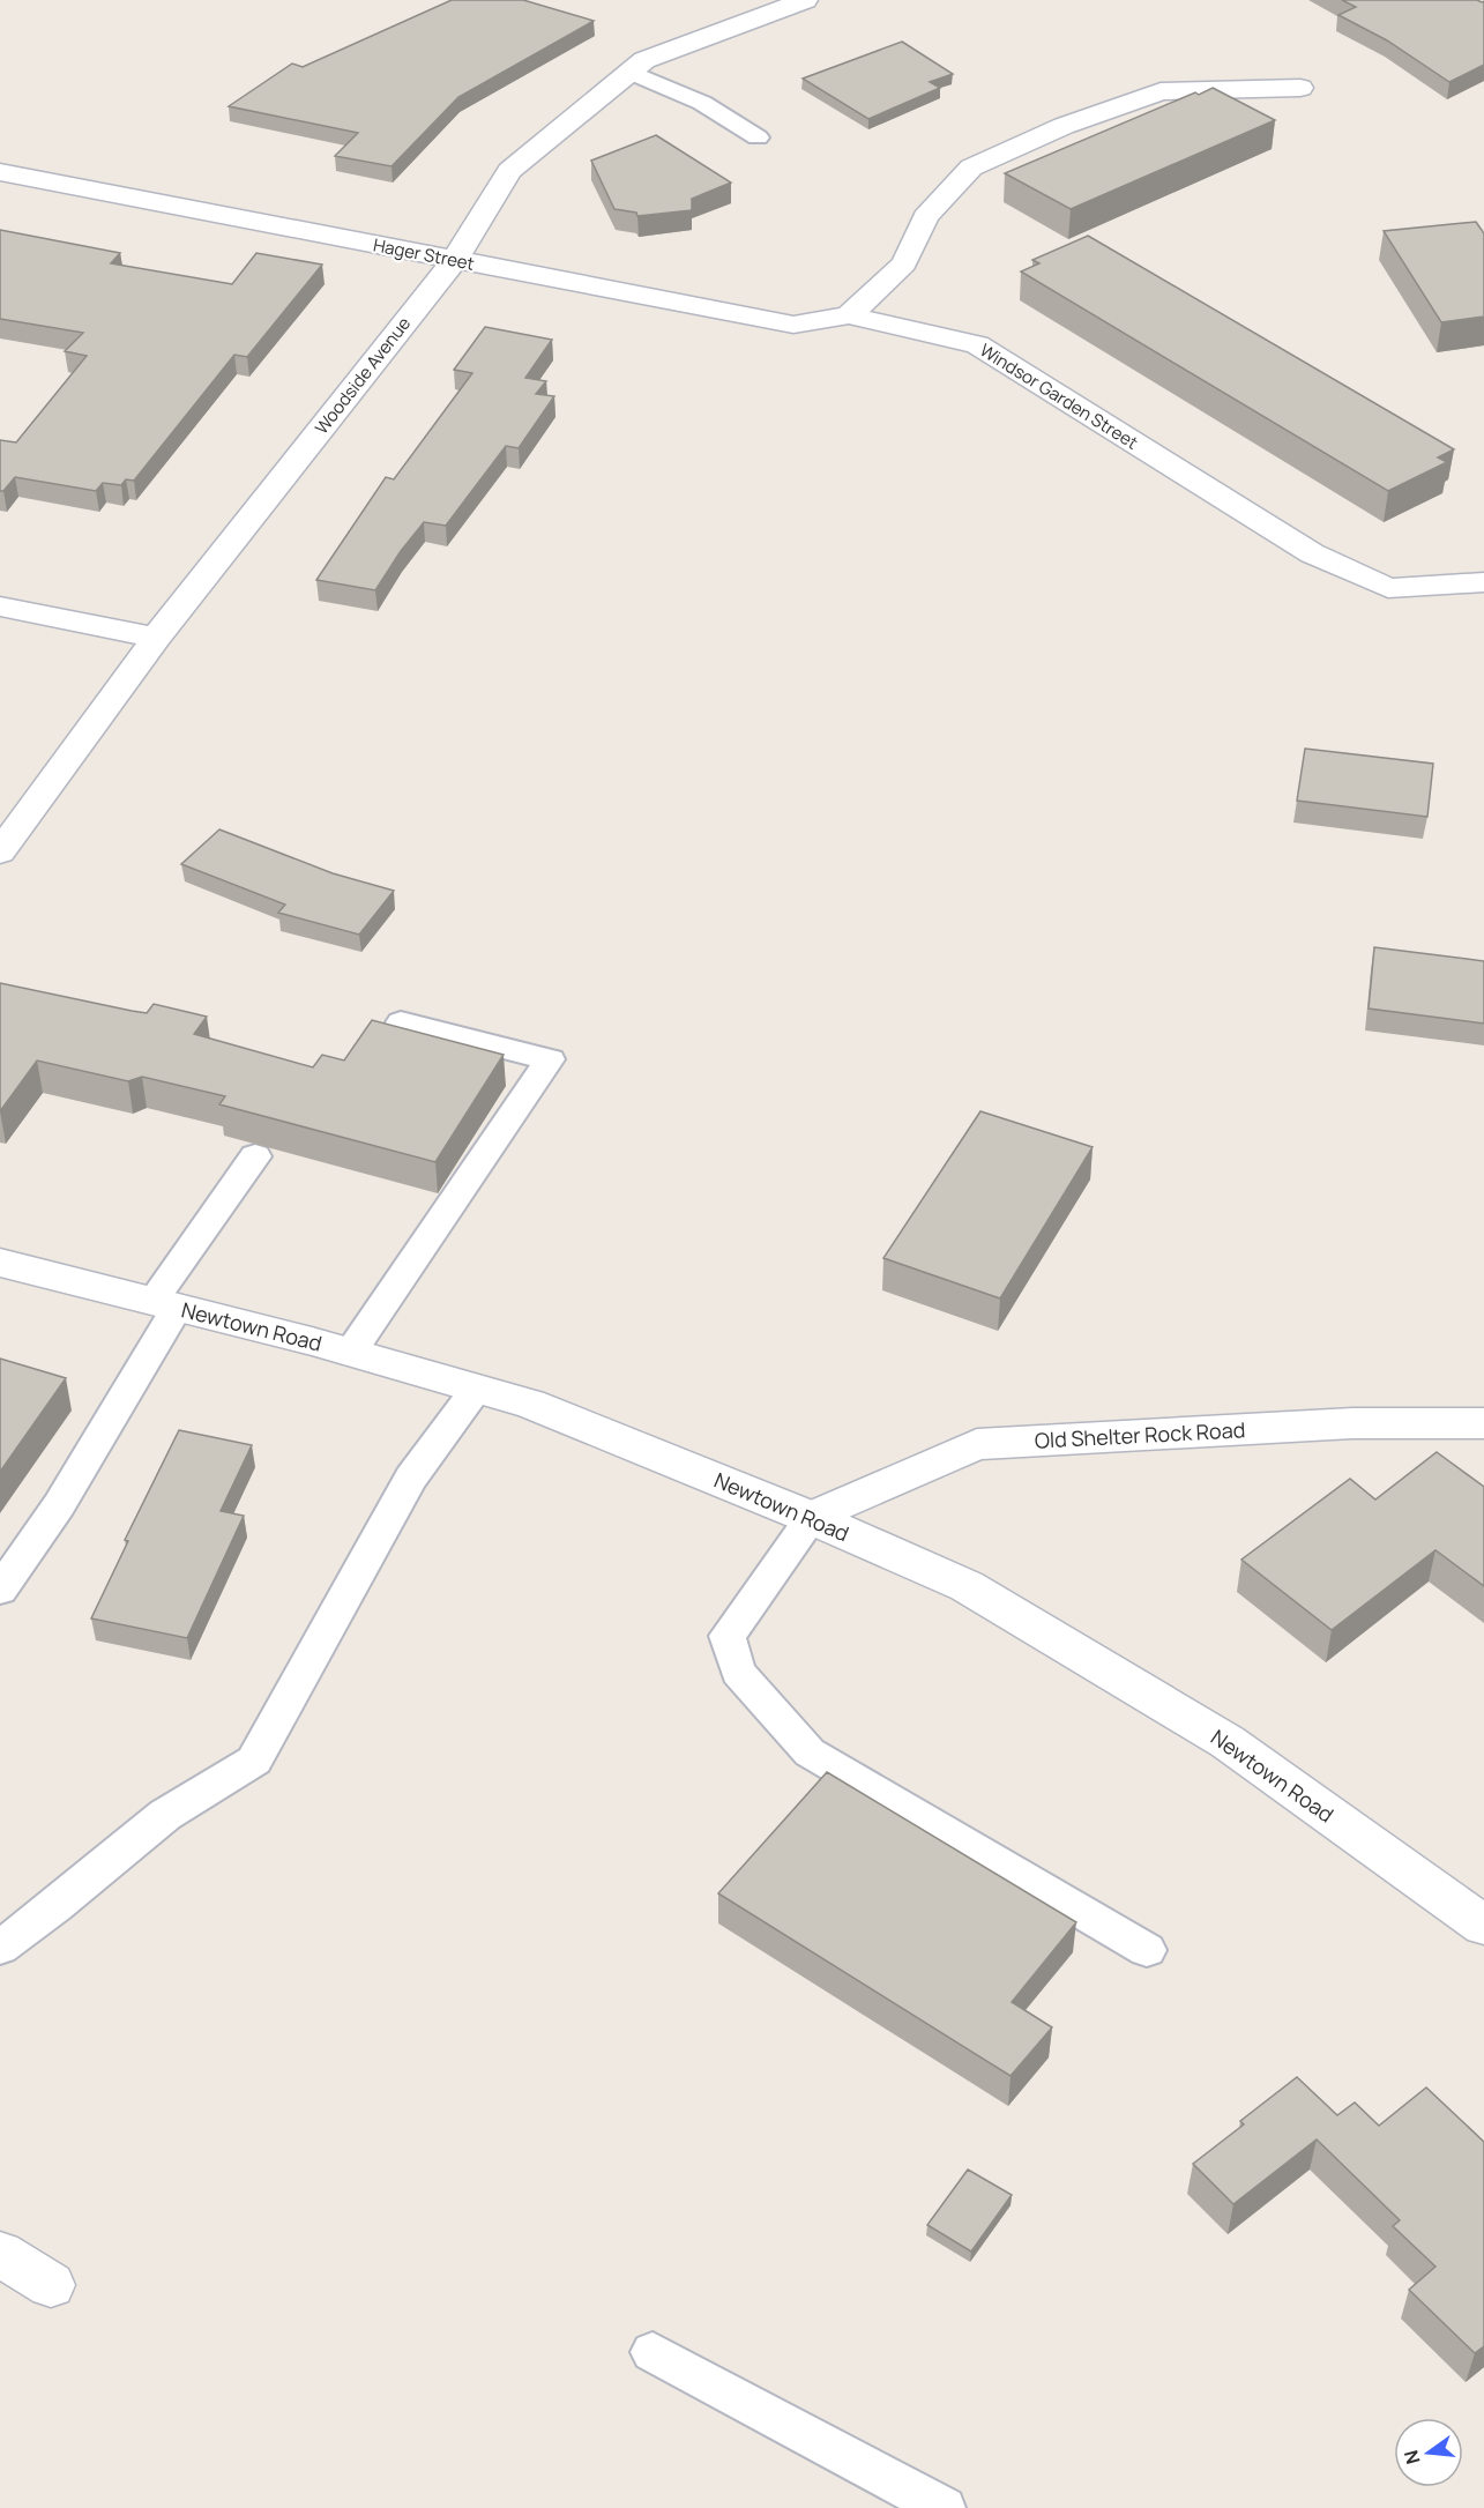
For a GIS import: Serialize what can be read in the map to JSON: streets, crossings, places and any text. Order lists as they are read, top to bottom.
{
  "streets": {
    "street": [
      "Hager Street",
      "Woodside Avenue",
      "Windsor Garden Street",
      "Newtown Road",
      "Old Shelter Rock Road"
    ]
  },
  "crossings": [
    ["Hager Street", "Woodside Avenue"],
    ["Hager Street", "Windsor Garden Street"],
    ["Newtown Road", "Old Shelter Rock Road"]
  ],
  "north": "left"
}
